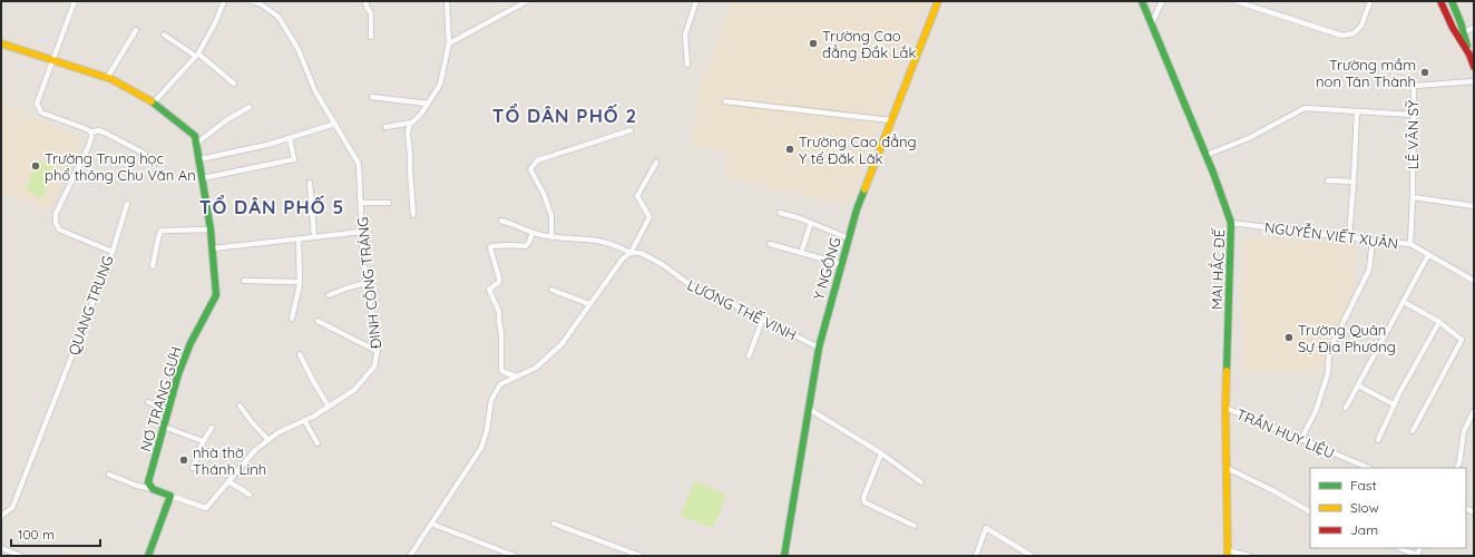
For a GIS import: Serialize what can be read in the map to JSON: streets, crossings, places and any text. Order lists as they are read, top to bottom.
{
  "streets": {
    "street": [
      "LÊ VĂN SỸ",
      "NGUYỄN VIẾT XUÂN",
      "Y NGÔNG",
      "MAI HẮC ĐẾ",
      "ĐINH CÔNG TRÁNG",
      "QUANG TRUNG",
      "LƯƠNG THẾ VINH",
      "NƠ TRANG GƯH",
      "TRẦN HUY LIỆU"
    ]
  },
  "crossings": [
    ["LÊ VĂN SỸ", "NGUYỄN VIẾT XUÂN"],
    ["NGUYỄN VIẾT XUÂN", "MAI HẮC ĐẾ"],
    ["Y NGÔNG", "LƯƠNG THẾ VINH"],
    ["MAI HẮC ĐẾ", "TRẦN HUY LIỆU"]
  ],
  "districts": ["TỔ DÂN PHỐ 2", "TỔ DÂN PHỐ 5"],
  "places": [
    "Trường Cao đẳng Đắk Lắk",
    "Trường mầm non Tân Thành",
    "Trường Cao đẳng Y tế Đăk Lăk",
    "Trường Trung học phổ thông Chu Văn An",
    "Trường Quân Sự Địa Phương",
    "nhà thờ Thánh Linh"
  ],
  "legend": ["Fast", "Slow", "Jam"],
  "scale_bar": "100 m"
}
